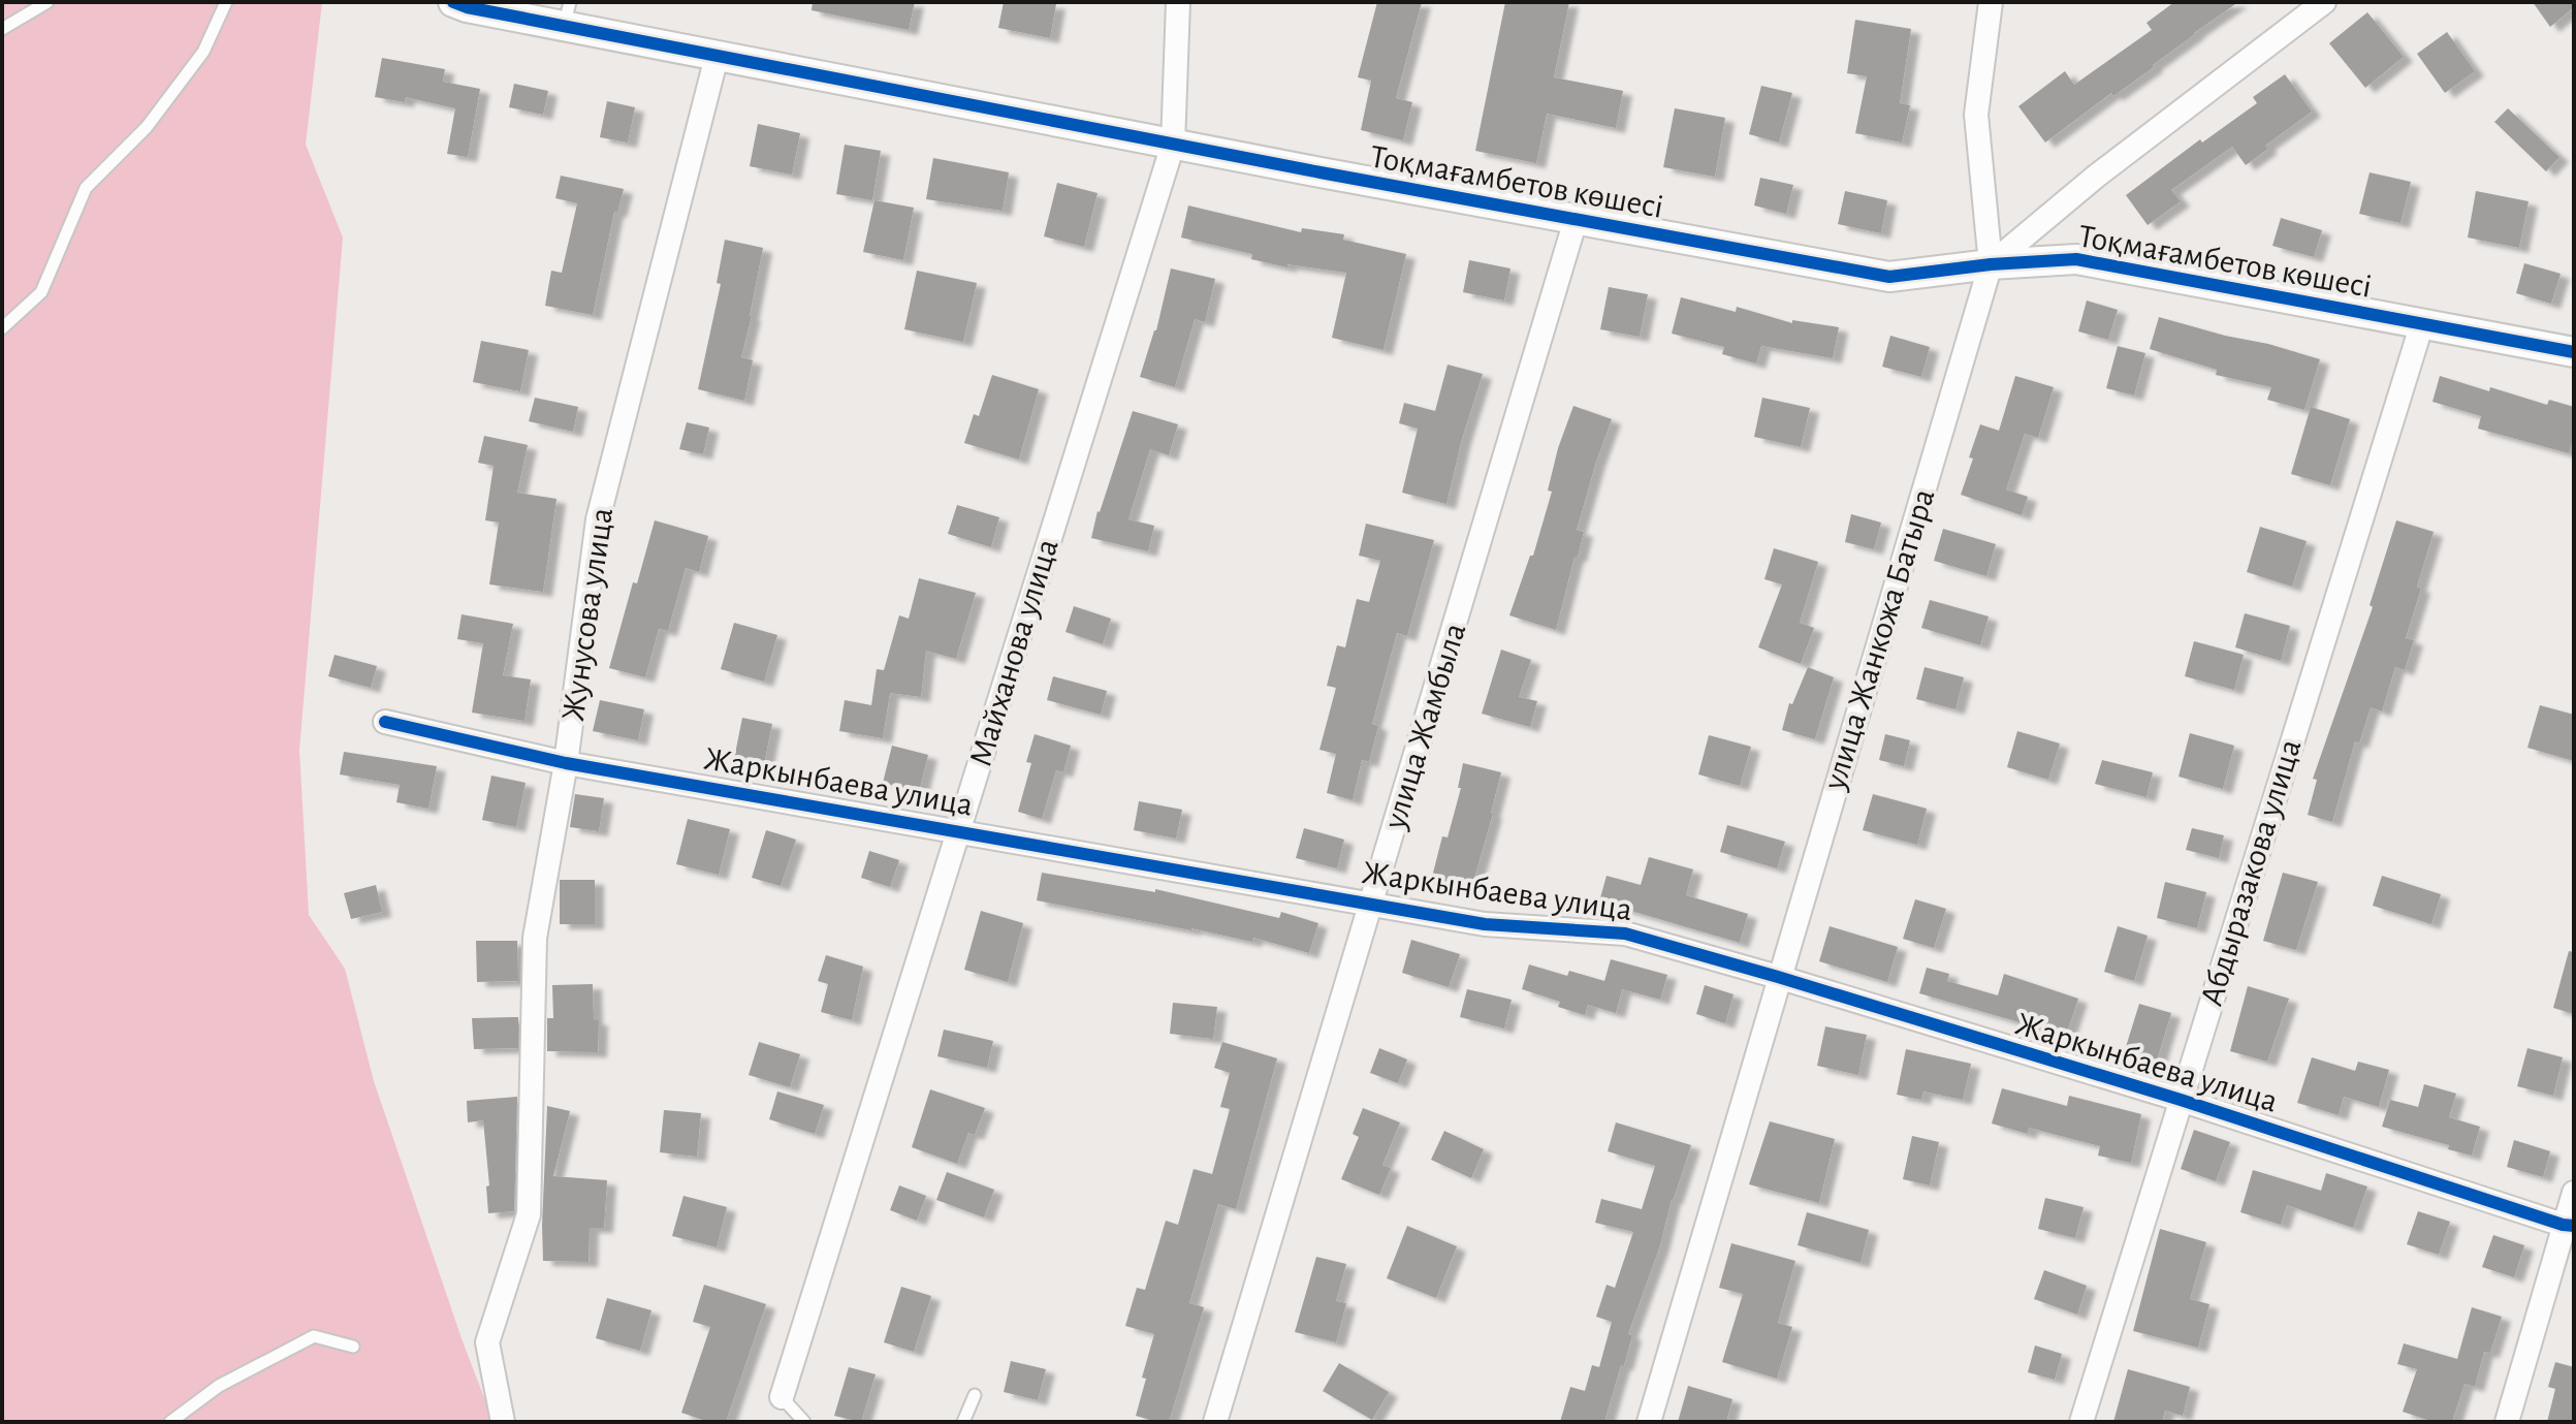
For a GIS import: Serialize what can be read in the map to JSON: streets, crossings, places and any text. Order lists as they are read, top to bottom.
{
  "streets": {
    "street": [
      "Тоқмағамбетов көшесі",
      "Жунусова улица",
      "улица Жанкожа Батыра",
      "Майханова улица",
      "улица Жамбыла",
      "Жаркынбаева улица",
      "Абдыразакова улица"
    ]
  },
  "crossings": [
    ["Тоқмағамбетов көшесі", "Жунусова улица"],
    ["Тоқмағамбетов көшесі", "улица Жанкожа Батыра"],
    ["Тоқмағамбетов көшесі", "Майханова улица"],
    ["Тоқмағамбетов көшесі", "улица Жамбыла"],
    ["Тоқмағамбетов көшесі", "Абдыразакова улица"],
    ["Жунусова улица", "Жаркынбаева улица"],
    ["улица Жанкожа Батыра", "Жаркынбаева улица"],
    ["Майханова улица", "Жаркынбаева улица"],
    ["улица Жамбыла", "Жаркынбаева улица"],
    ["Жаркынбаева улица", "Абдыразакова улица"]
  ]
}
